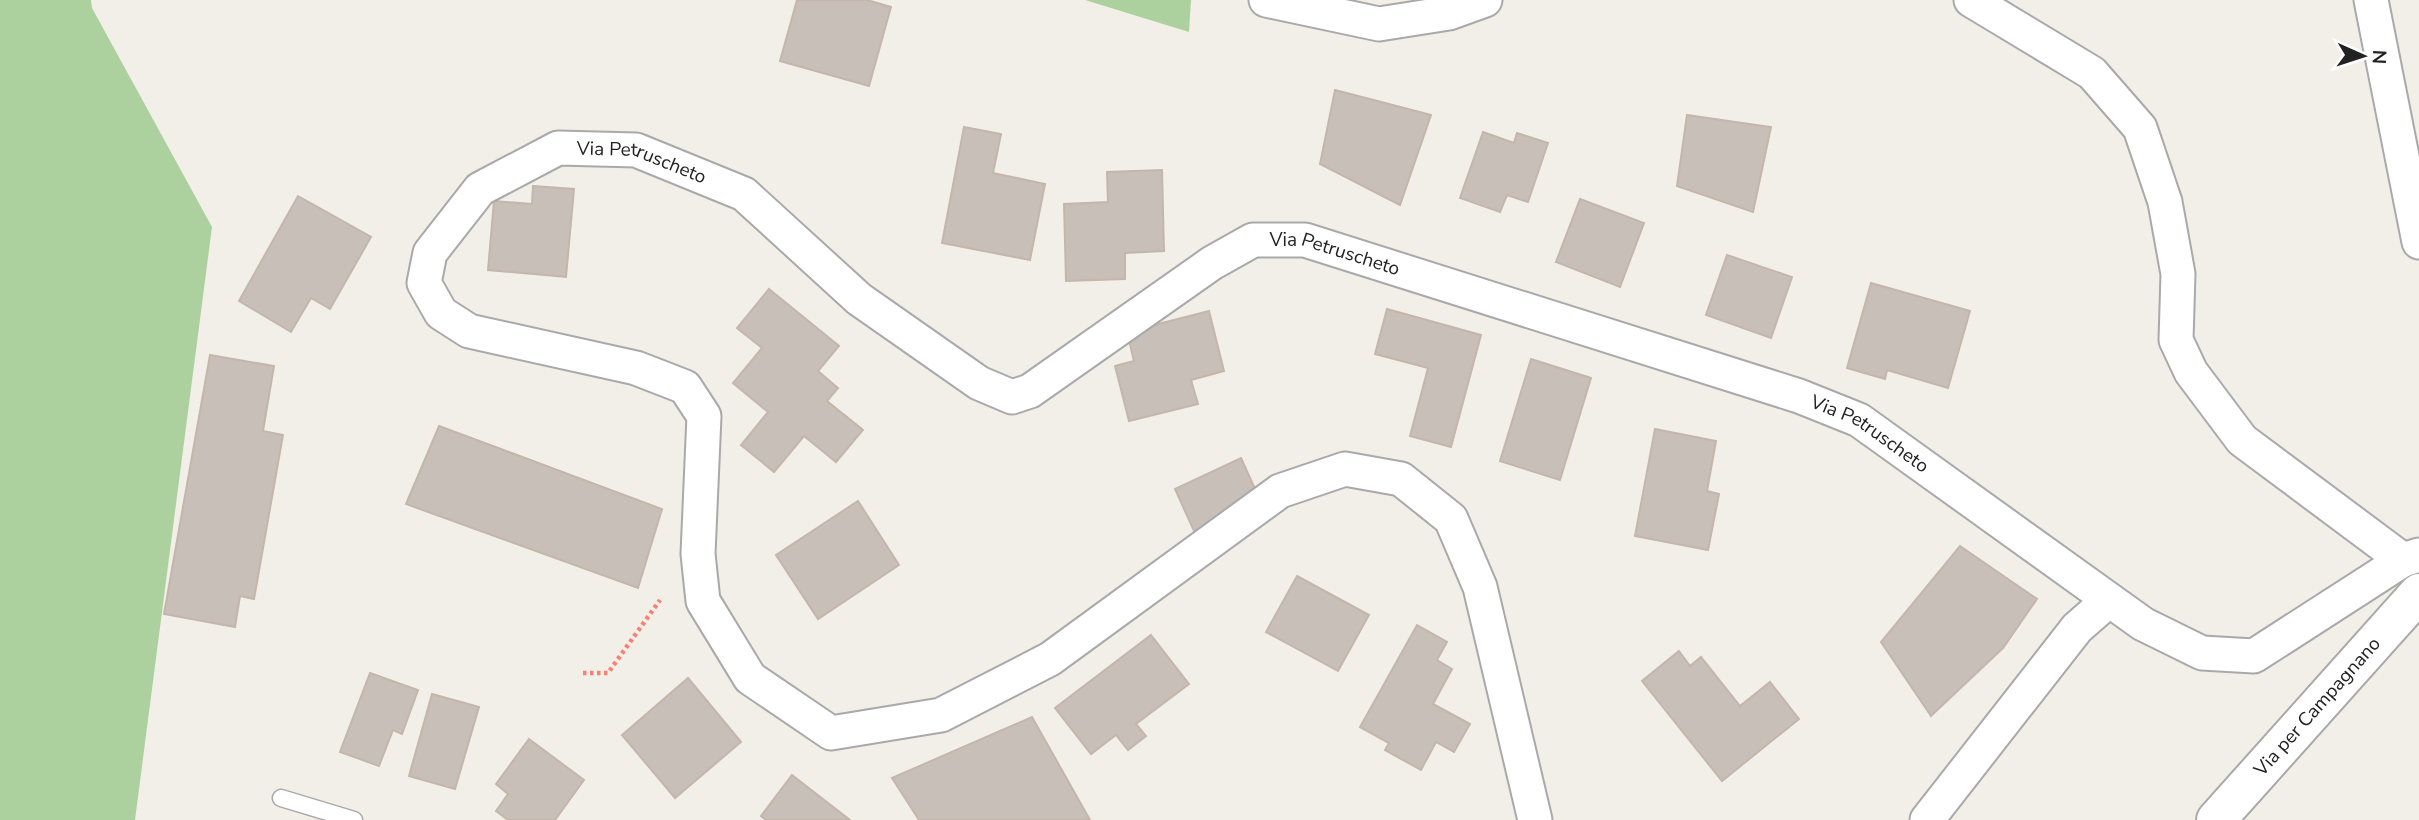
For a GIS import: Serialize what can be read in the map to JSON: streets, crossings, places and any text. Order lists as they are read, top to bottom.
{
  "streets": {
    "street": ["Via Petruscheto", "Via per Campagnano"]
  },
  "north": "right"
}
